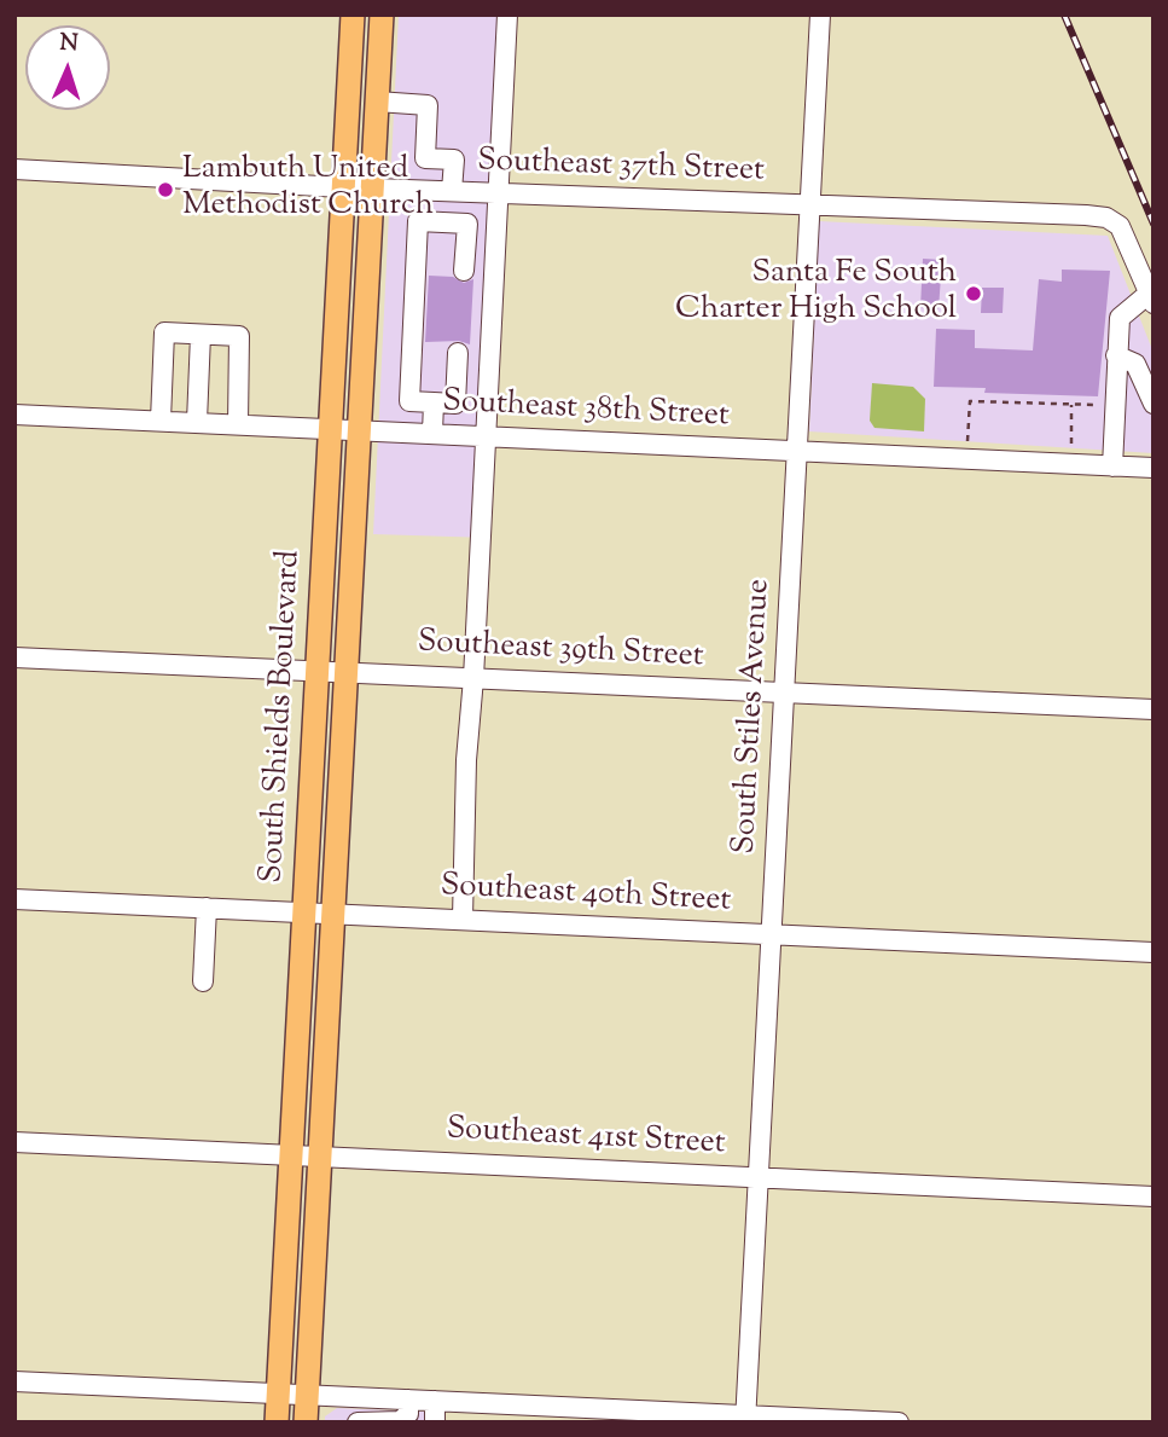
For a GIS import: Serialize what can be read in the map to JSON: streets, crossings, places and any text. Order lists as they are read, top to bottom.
{
  "streets": {
    "main road": ["South Shields Boulevard"],
    "street": [
      "Southeast 37th Street",
      "Southeast 38th Street",
      "Southeast 39th Street",
      "South Stiles Avenue",
      "Southeast 40th Street",
      "Southeast 41st Street"
    ]
  },
  "crossings": [
    ["Southeast 37th Street", "South Shields Boulevard"],
    ["Southeast 37th Street", "South Stiles Avenue"],
    ["Southeast 38th Street", "South Shields Boulevard"],
    ["Southeast 38th Street", "South Stiles Avenue"],
    ["Southeast 39th Street", "South Shields Boulevard"],
    ["Southeast 39th Street", "South Stiles Avenue"],
    ["South Shields Boulevard", "Southeast 40th Street"],
    ["South Shields Boulevard", "Southeast 41st Street"],
    ["South Stiles Avenue", "Southeast 40th Street"],
    ["South Stiles Avenue", "Southeast 41st Street"]
  ],
  "places": ["Lambuth United Methodist Church", "Santa Fe South Charter High School"],
  "north": "top"
}
